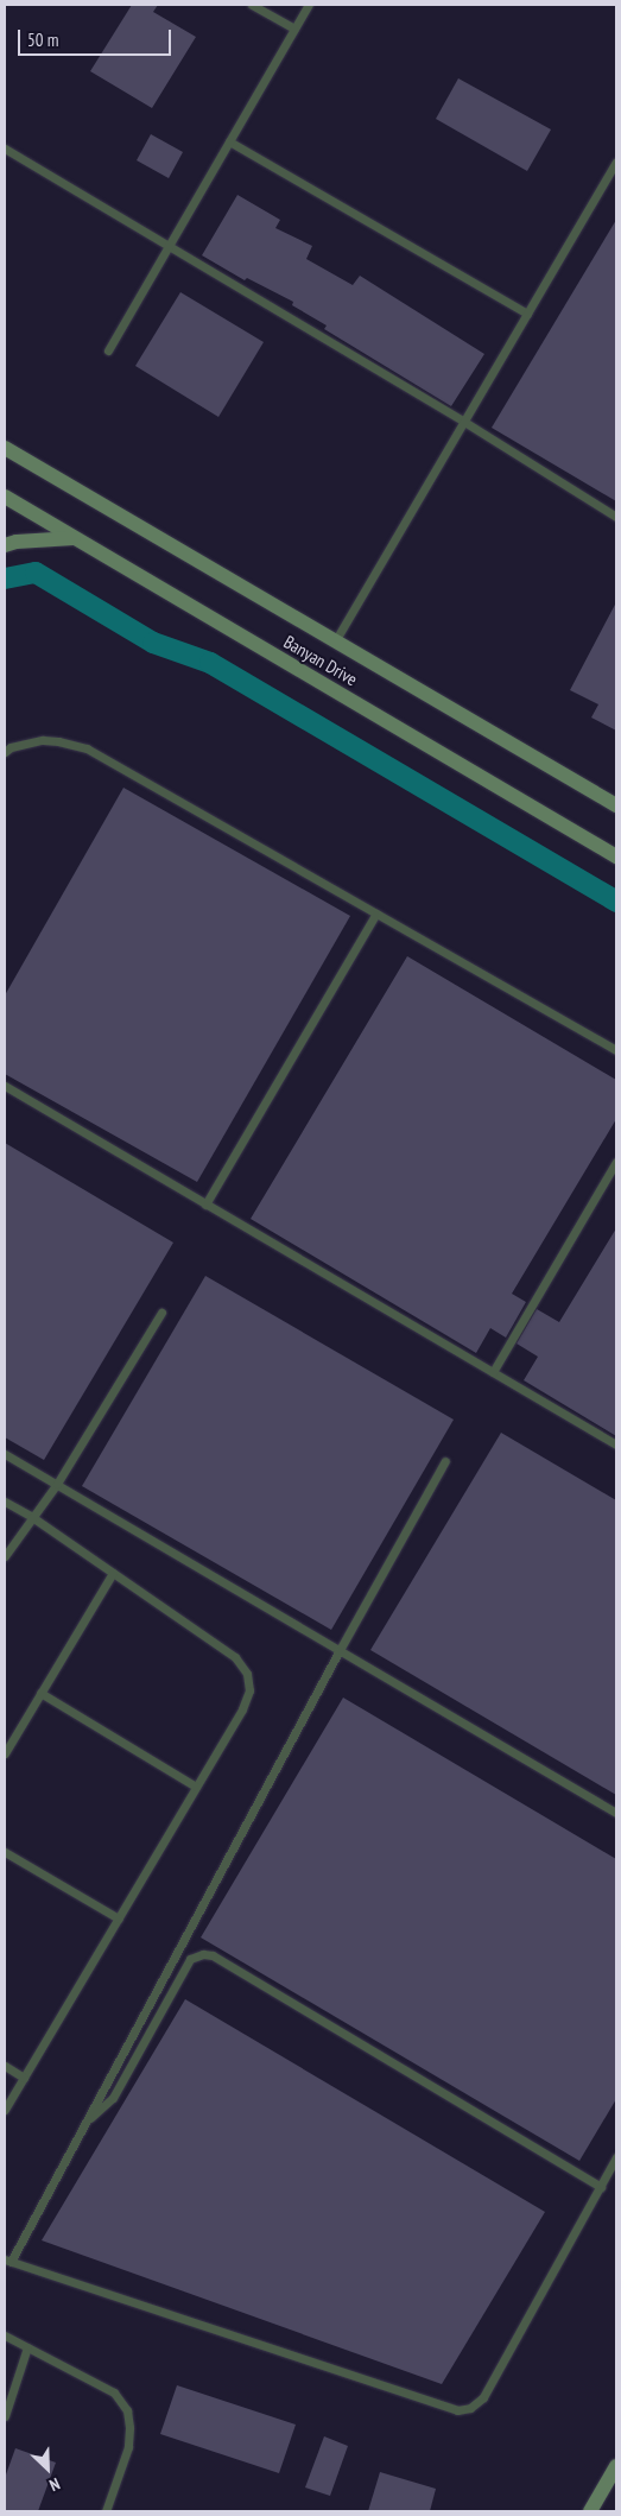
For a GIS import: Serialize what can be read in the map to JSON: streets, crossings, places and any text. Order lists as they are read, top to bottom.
{
  "streets": {
    "street": ["Banyan Drive"]
  },
  "scale_bar": "50 m",
  "north": "bottom right"
}
